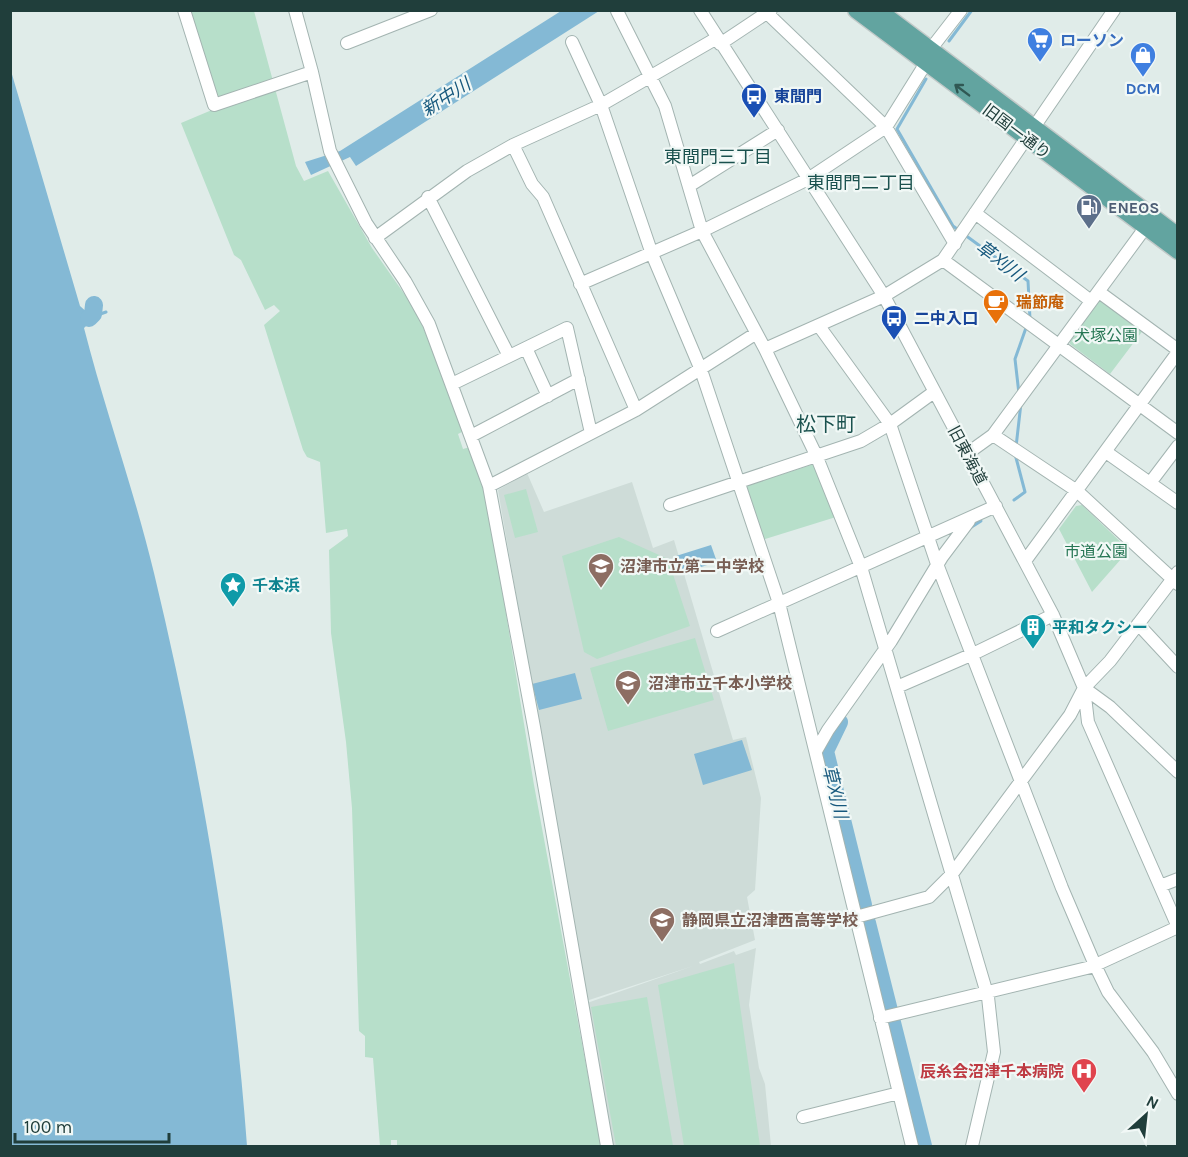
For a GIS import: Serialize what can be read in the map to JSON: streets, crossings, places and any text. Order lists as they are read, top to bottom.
{
  "streets": {
    "main road": ["旧国一通り"],
    "street": ["旧東海道"]
  },
  "districts": ["東間門三丁目", "東間門二丁目", "松下町"],
  "water": ["新中川", "草刈川"],
  "parks": ["犬塚公園", "市道公園"],
  "places": {
    "supermarket": ["ローソン"],
    "shop": ["DCM"],
    "bus stop": ["東間門", "二中入口"],
    "fuel station": ["ENEOS"],
    "cafe": ["瑞節庵"],
    "school or university": ["沼津市立第二中学校", "沼津市立千本小学校", "静岡県立沼津西高等学校"],
    "place": ["千本浜"],
    "building": ["平和タクシー"],
    "hospital": ["辰糸会沼津千本病院"]
  },
  "scale_bar": "100 m",
  "north": "top right"
}
